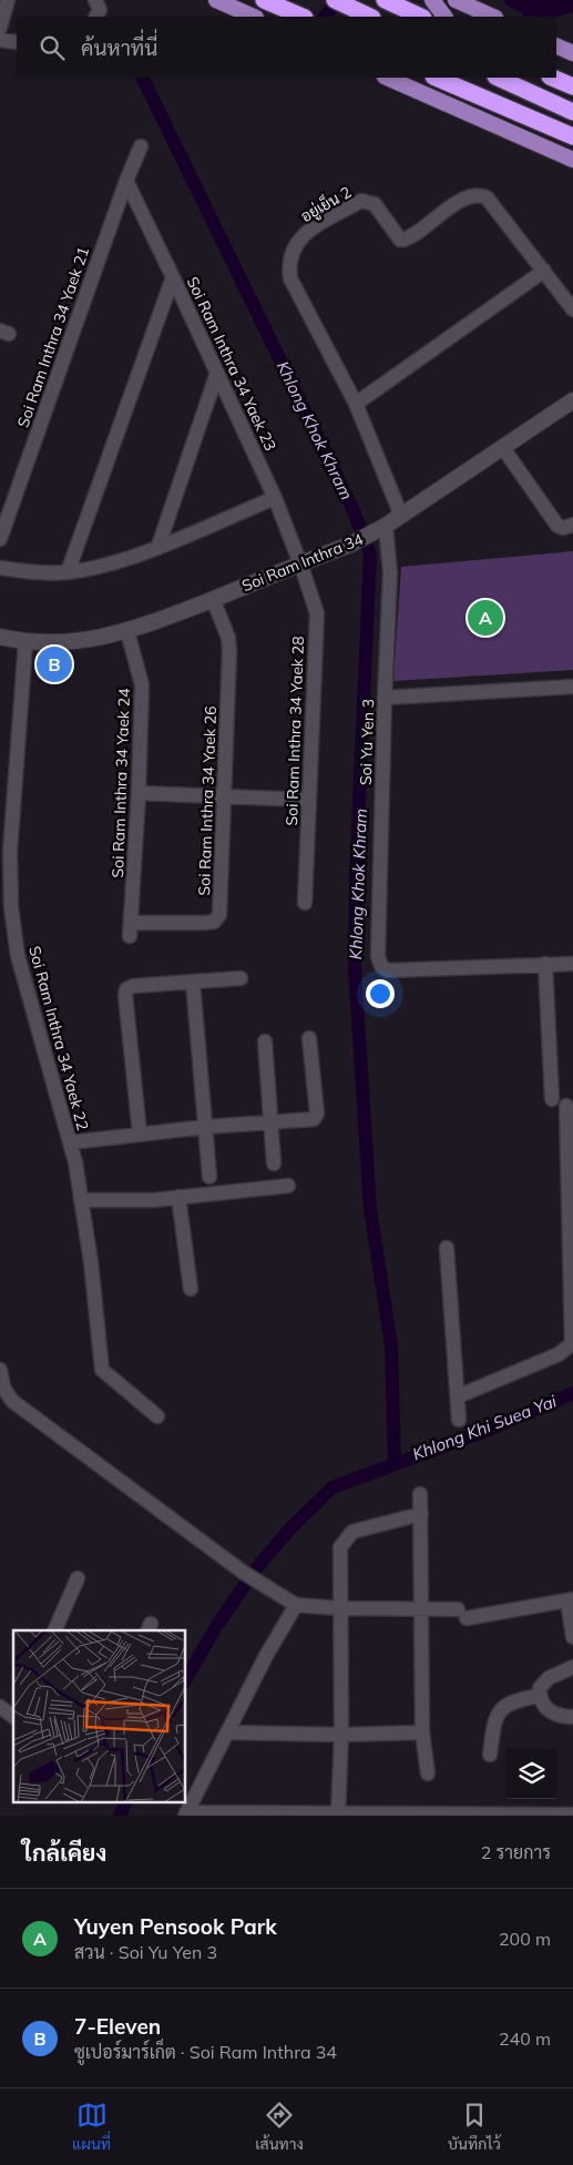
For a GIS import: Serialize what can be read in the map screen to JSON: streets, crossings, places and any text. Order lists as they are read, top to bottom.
{
  "streets": {
    "street": [
      "อยู่เย็น 2",
      "Soi Ram Inthra 34 Yaek 21",
      "Soi Ram Inthra 34 Yaek 23",
      "Soi Ram Inthra 34",
      "Soi Ram Inthra 34 Yaek 28",
      "Soi Yu Yen 3",
      "Soi Ram Inthra 34 Yaek 24",
      "Soi Ram Inthra 34 Yaek 26",
      "Soi Ram Inthra 34 Yaek 22"
    ]
  },
  "crossings": [
    ["Soi Ram Inthra 34 Yaek 21", "Soi Ram Inthra 34 Yaek 23"],
    ["Soi Ram Inthra 34 Yaek 23", "Soi Ram Inthra 34"],
    ["Soi Ram Inthra 34 Yaek 23", "Soi Ram Inthra 34 Yaek 28"],
    ["Soi Ram Inthra 34", "Soi Ram Inthra 34 Yaek 28"],
    ["Soi Ram Inthra 34", "Soi Yu Yen 3"],
    ["Soi Ram Inthra 34", "Soi Ram Inthra 34 Yaek 24"],
    ["Soi Ram Inthra 34", "Soi Ram Inthra 34 Yaek 26"],
    ["Soi Ram Inthra 34", "Soi Ram Inthra 34 Yaek 22"],
    ["Soi Ram Inthra 34 Yaek 24", "Soi Ram Inthra 34 Yaek 26"]
  ],
  "water": ["Khlong Khok Khram", "Khlong Khi Suea Yai"],
  "page": {
    "search": "ค้นหาที่นี่",
    "pins": ["A", "B"],
    "heading": ["ใกล้เคียง", "2 รายการ"],
    "list": [
      {
        "mark": "A",
        "name": "Yuyen Pensook Park",
        "note": "สวน · Soi Yu Yen 3",
        "value": "200 m"
      },
      {
        "mark": "B",
        "name": "7-Eleven",
        "note": "ซูเปอร์มาร์เก็ต · Soi Ram Inthra 34",
        "value": "240 m"
      }
    ],
    "nav": ["แผนที่", "เส้นทาง", "บันทึกไว้"]
  }
}
